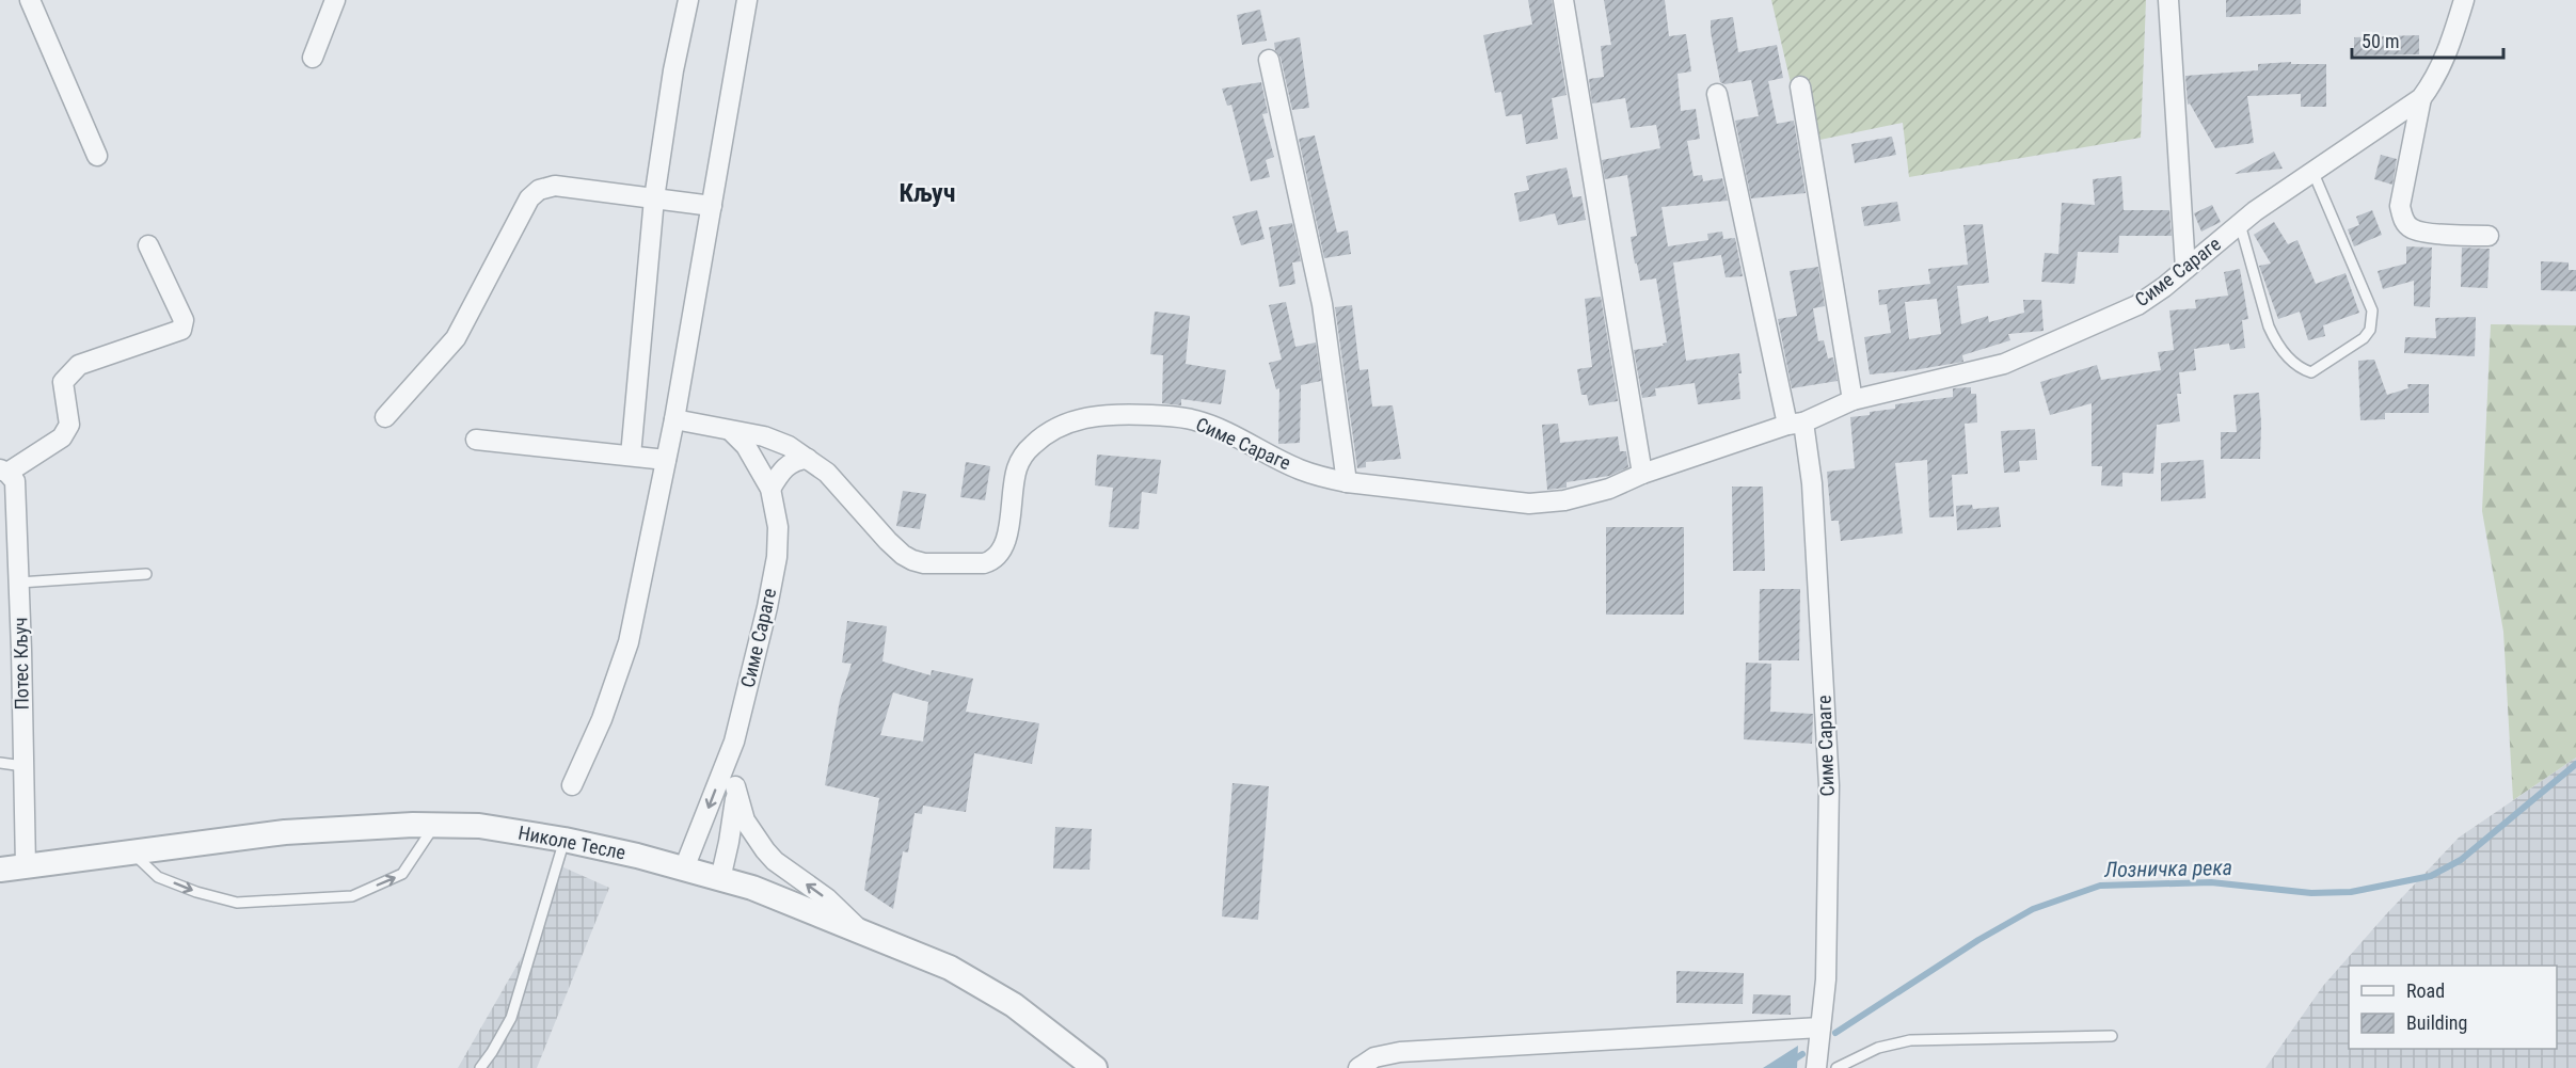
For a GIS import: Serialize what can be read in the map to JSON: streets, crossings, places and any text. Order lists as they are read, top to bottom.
{
  "streets": {
    "street": ["Симе Сараге", "Потес Кључ", "Николе Тесле"]
  },
  "crossings": [
    ["Потес Кључ", "Николе Тесле"]
  ],
  "districts": ["Кључ"],
  "water": ["Лозничка река"],
  "legend": ["Road", "Building"],
  "scale_bar": "50 m"
}
